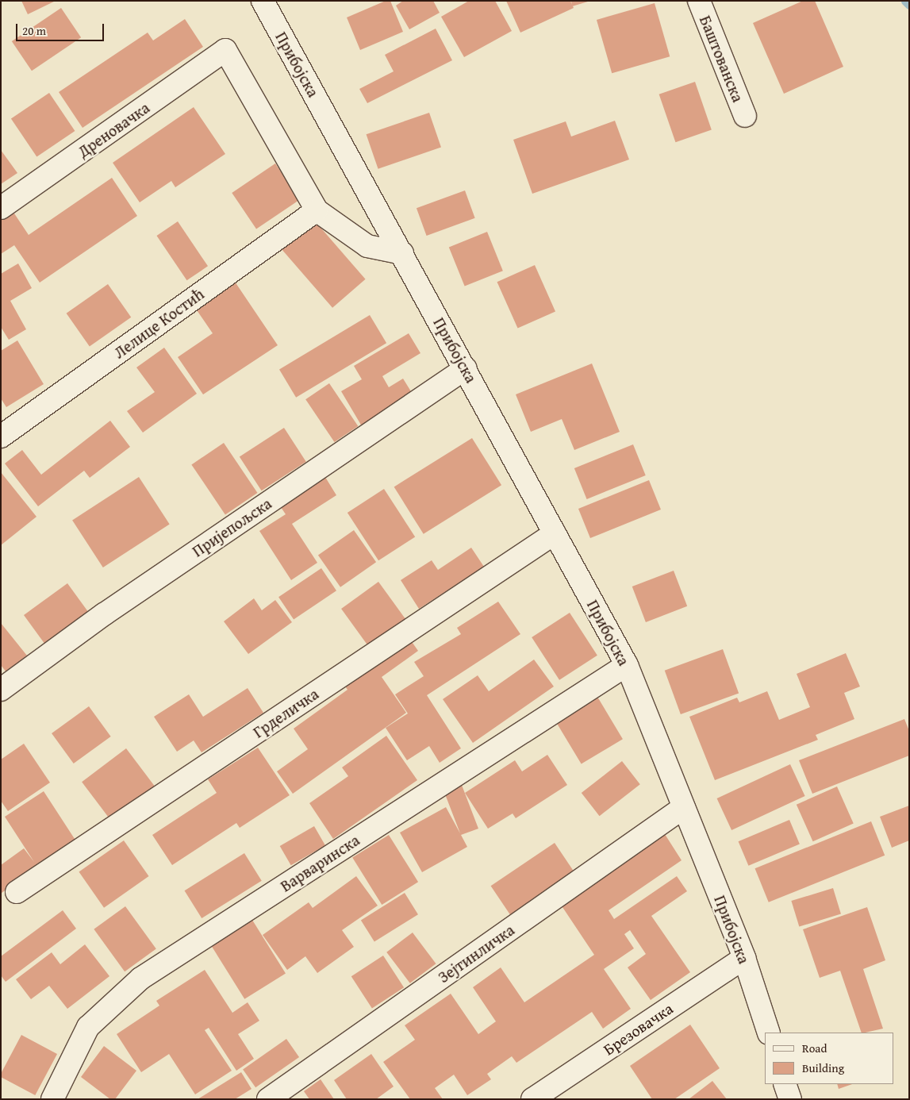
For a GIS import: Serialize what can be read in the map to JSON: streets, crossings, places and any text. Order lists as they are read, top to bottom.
{
  "streets": {
    "street": [
      "Баштованска",
      "Прибојска",
      "Дреновачка",
      "Лелице Костић",
      "Пријепољска",
      "Грделичка",
      "Варваринска",
      "Зејтинличка",
      "Брезовачка"
    ]
  },
  "crossings": [
    ["Прибојска", "Пријепољска"],
    ["Прибојска", "Грделичка"],
    ["Прибојска", "Варваринска"],
    ["Прибојска", "Зејтинличка"],
    ["Прибојска", "Брезовачка"],
    ["Дреновачка", "Лелице Костић"]
  ],
  "legend": ["Road", "Building"],
  "scale_bar": "20 m"
}
